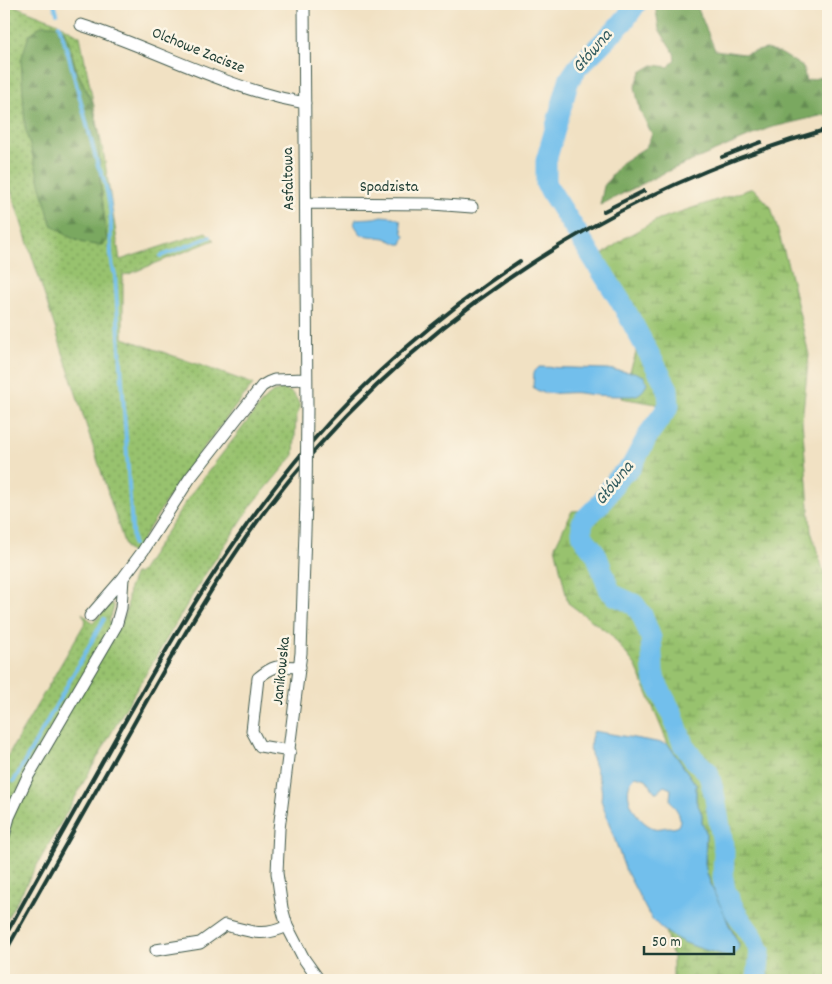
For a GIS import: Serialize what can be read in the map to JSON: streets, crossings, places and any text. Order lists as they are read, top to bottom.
{
  "streets": {
    "street": [
      "Olchowe Zacisze",
      "Asfaltowa",
      "Spadzista",
      "Janikowska"
    ]
  },
  "crossings": [
    ["Olchowe Zacisze", "Asfaltowa"],
    ["Asfaltowa", "Spadzista"],
    ["Asfaltowa", "Janikowska"]
  ],
  "water": ["Główna"],
  "scale_bar": "50 m"
}
